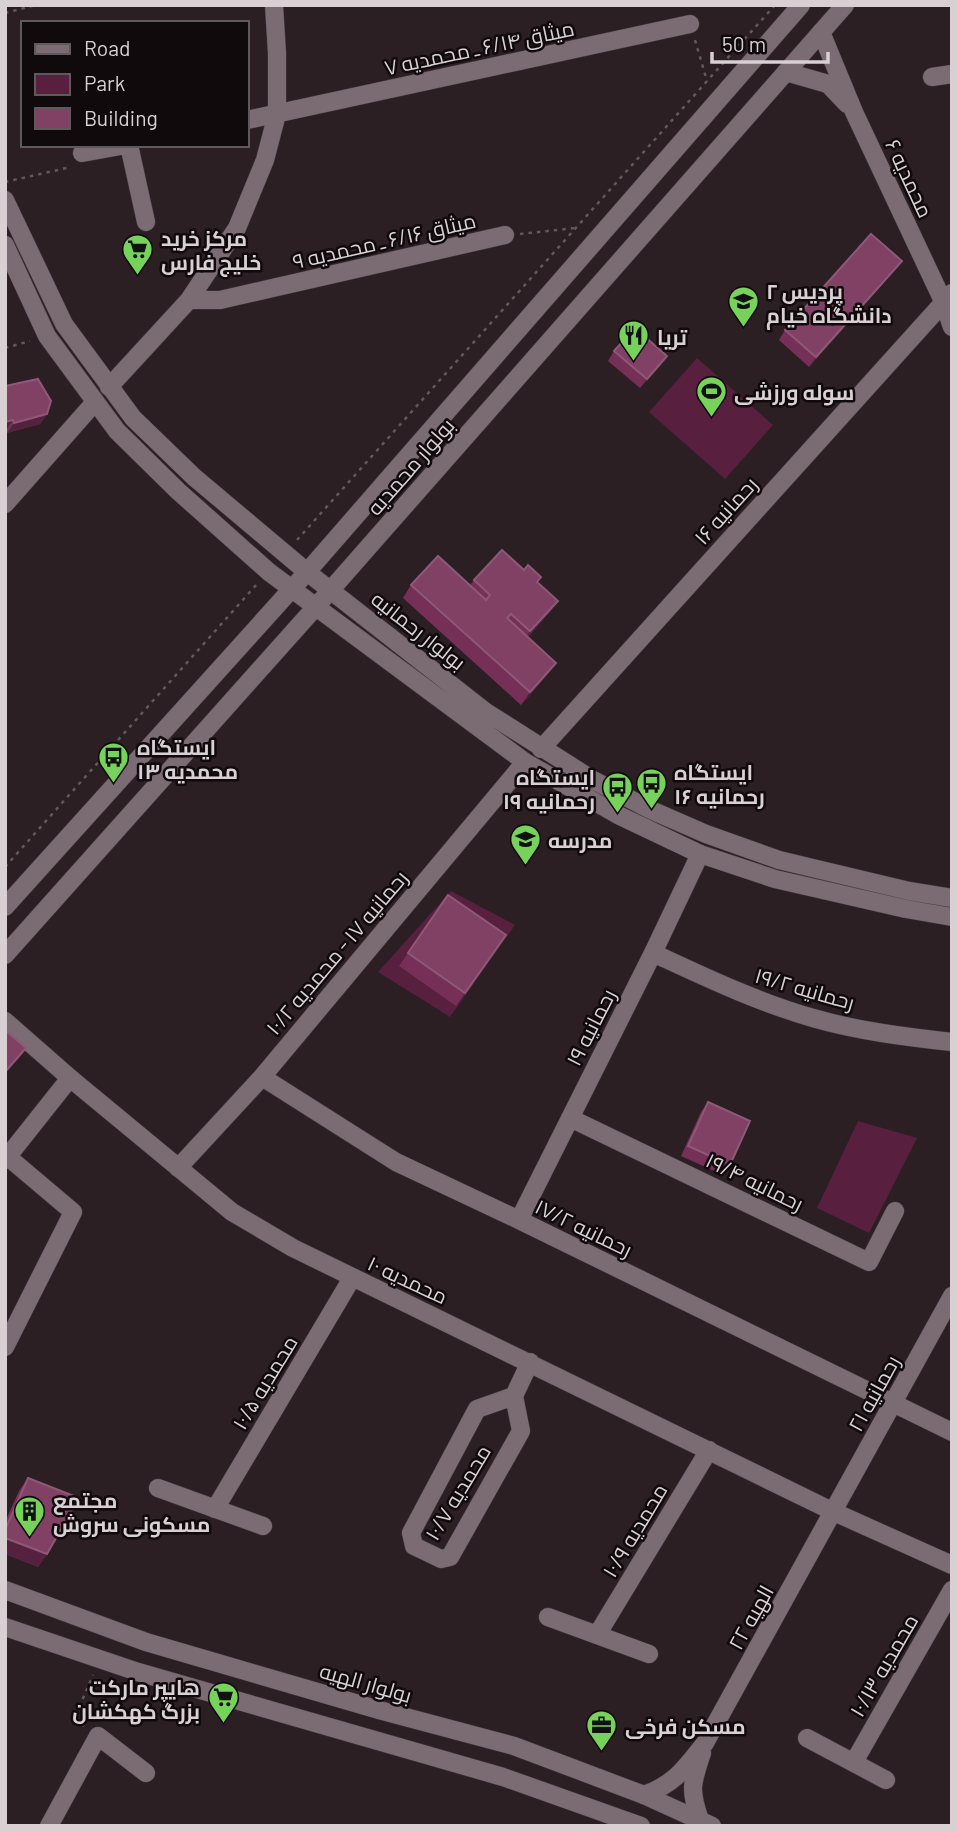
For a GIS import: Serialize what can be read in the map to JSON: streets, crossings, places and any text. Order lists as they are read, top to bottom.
{
  "streets": {
    "street": [
      "میثاق ۶/۱۴ ـ محمدیه ۷",
      "محمدیه ۶",
      "میثاق ۶/۱۶ ـ محمدیه ۹",
      "بولوار محمدیه",
      "رحمانیه ۱۶",
      "بولوار رحمانیه",
      "رحمانیه ۱۷ - محمدیه ۱۰/۲",
      "رحمانیه ۱۹/۲",
      "رحمانیه ۱۹",
      "رحمانیه ۱۹/۴",
      "رحمانیه ۱۷/۲",
      "محمدیه ۱۰",
      "محمدیه ۱۰/۵",
      "رحمانیه ۲۱",
      "محمدیه ۱۰/۷",
      "محمدیه ۱۰/۹",
      "الهیه ۲۲",
      "محمدیه ۱۰/۱۳",
      "بولوار الهیه"
    ]
  },
  "crossings": [
    ["محمدیه ۶", "بولوار محمدیه"],
    ["محمدیه ۶", "رحمانیه ۱۶"],
    ["بولوار محمدیه", "بولوار رحمانیه"],
    ["رحمانیه ۱۶", "بولوار رحمانیه"],
    ["بولوار رحمانیه", "رحمانیه ۱۷ - محمدیه ۱۰/۲"],
    ["بولوار رحمانیه", "رحمانیه ۱۹"],
    ["رحمانیه ۱۷ - محمدیه ۱۰/۲", "رحمانیه ۱۷/۲"],
    ["رحمانیه ۱۷ - محمدیه ۱۰/۲", "محمدیه ۱۰"],
    ["رحمانیه ۱۹/۲", "رحمانیه ۱۹"],
    ["رحمانیه ۱۹", "رحمانیه ۱۹/۴"],
    ["رحمانیه ۱۹", "رحمانیه ۱۷/۲"],
    ["رحمانیه ۱۷/۲", "رحمانیه ۲۱"],
    ["محمدیه ۱۰", "محمدیه ۱۰/۵"],
    ["محمدیه ۱۰", "رحمانیه ۲۱"],
    ["محمدیه ۱۰", "محمدیه ۱۰/۹"],
    ["محمدیه ۱۰", "الهیه ۲۲"],
    ["رحمانیه ۲۱", "الهیه ۲۲"]
  ],
  "places": {
    "supermarket": ["مرکز خرید خلیج فارس", "هایپر مارکت بزرگ کهکشان"],
    "school or university": ["پردیس ۲ دانشگاه خیام", "مدرسه"],
    "restaurant": ["تریا"],
    "sports": ["سوله ورزشی"],
    "bus stop": ["ایستگاه محمدیه ۱۳", "ایستگاه رحمانیه ۱۶", "ایستگاه رحمانیه ۱۹"],
    "building": ["مجتمع مسکونی سروش"],
    "office": ["مسکن فرخی"]
  },
  "legend": ["Road", "Park", "Building"],
  "scale_bar": "50 m"
}
